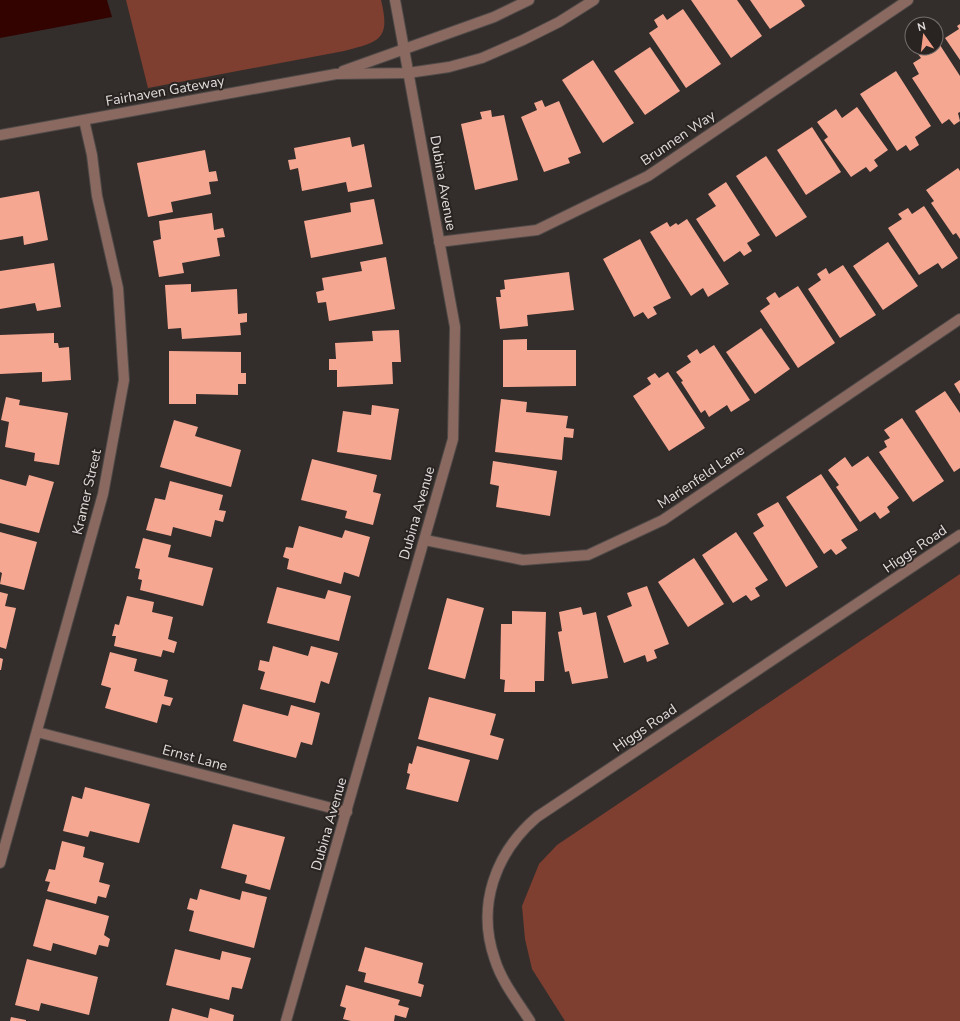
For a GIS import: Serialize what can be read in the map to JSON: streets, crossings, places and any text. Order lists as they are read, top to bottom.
{
  "streets": {
    "street": [
      "Fairhaven Gateway",
      "Brunnen Way",
      "Dubina Avenue",
      "Marienfeld Lane",
      "Kramer Street",
      "Higgs Road",
      "Ernst Lane"
    ]
  },
  "crossings": [
    ["Fairhaven Gateway", "Dubina Avenue"],
    ["Fairhaven Gateway", "Kramer Street"],
    ["Brunnen Way", "Dubina Avenue"],
    ["Dubina Avenue", "Marienfeld Lane"],
    ["Dubina Avenue", "Ernst Lane"],
    ["Kramer Street", "Ernst Lane"]
  ],
  "north": "top"
}
